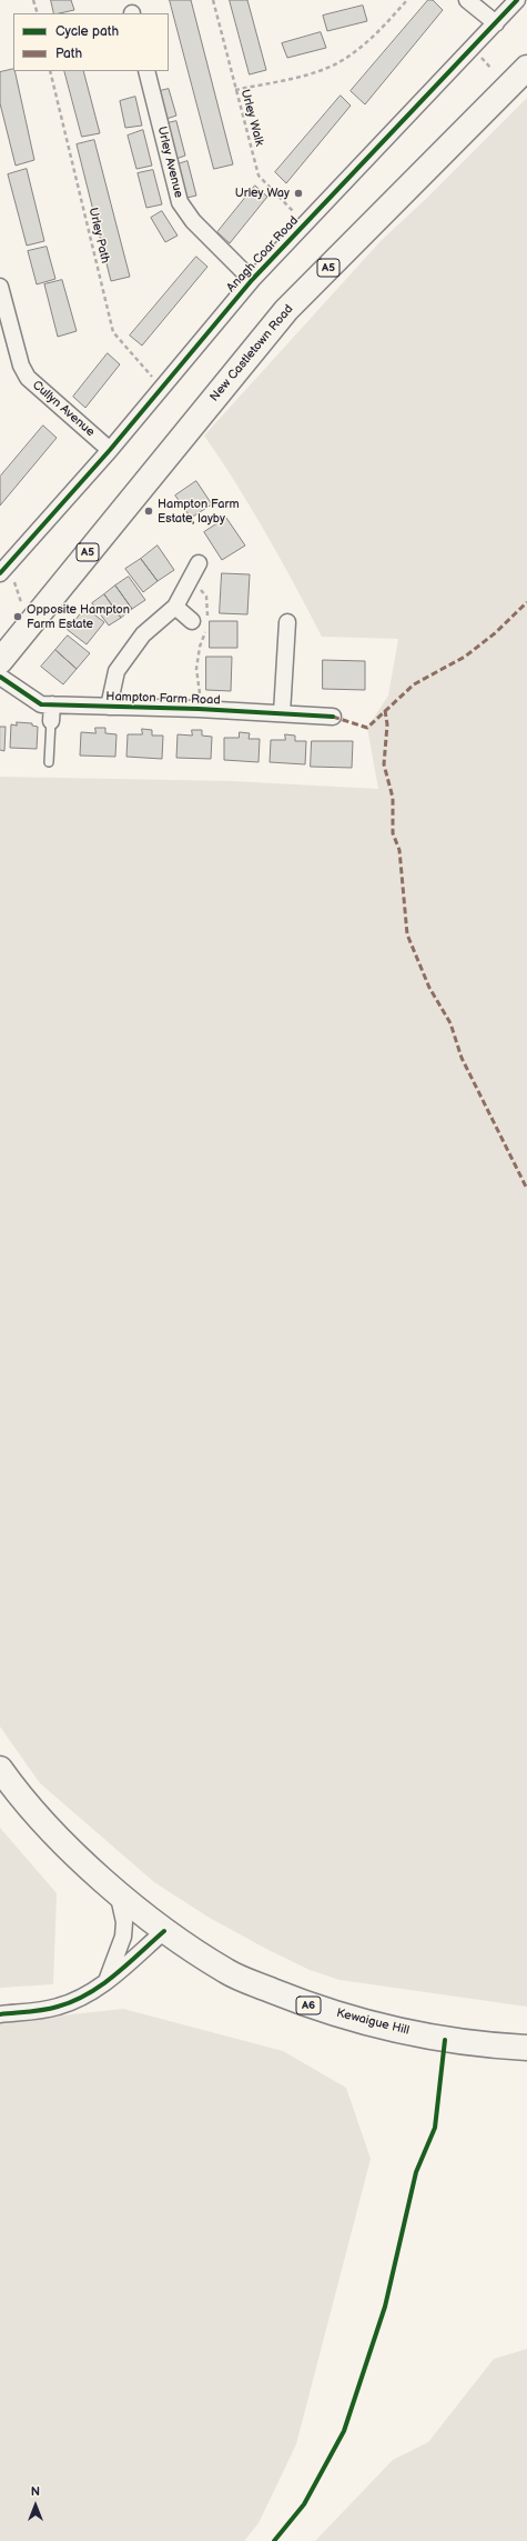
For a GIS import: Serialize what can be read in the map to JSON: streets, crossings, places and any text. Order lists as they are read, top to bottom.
{
  "streets": {
    "highway": [
      "A5",
      "New Castletown Road",
      "A6",
      "Kewaigue Hill"
    ],
    "street": [
      "Urley Avenue",
      "Anagh Coar Road",
      "Cullyn Avenue",
      "Hampton Farm Road"
    ],
    "path": ["Urley Walk", "Urley Path"]
  },
  "crossings": [
    ["Urley Walk", "Anagh Coar Road"],
    ["Urley Avenue", "Anagh Coar Road"],
    ["Urley Path", "Anagh Coar Road"],
    ["Anagh Coar Road", "Cullyn Avenue"],
    ["A6", "Kewaigue Hill"]
  ],
  "places": ["Urley Way", "Hampton Farm Estate, layby", "Opposite Hampton Farm Estate"],
  "legend": ["Cycle path", "Path"],
  "north": "top"
}
